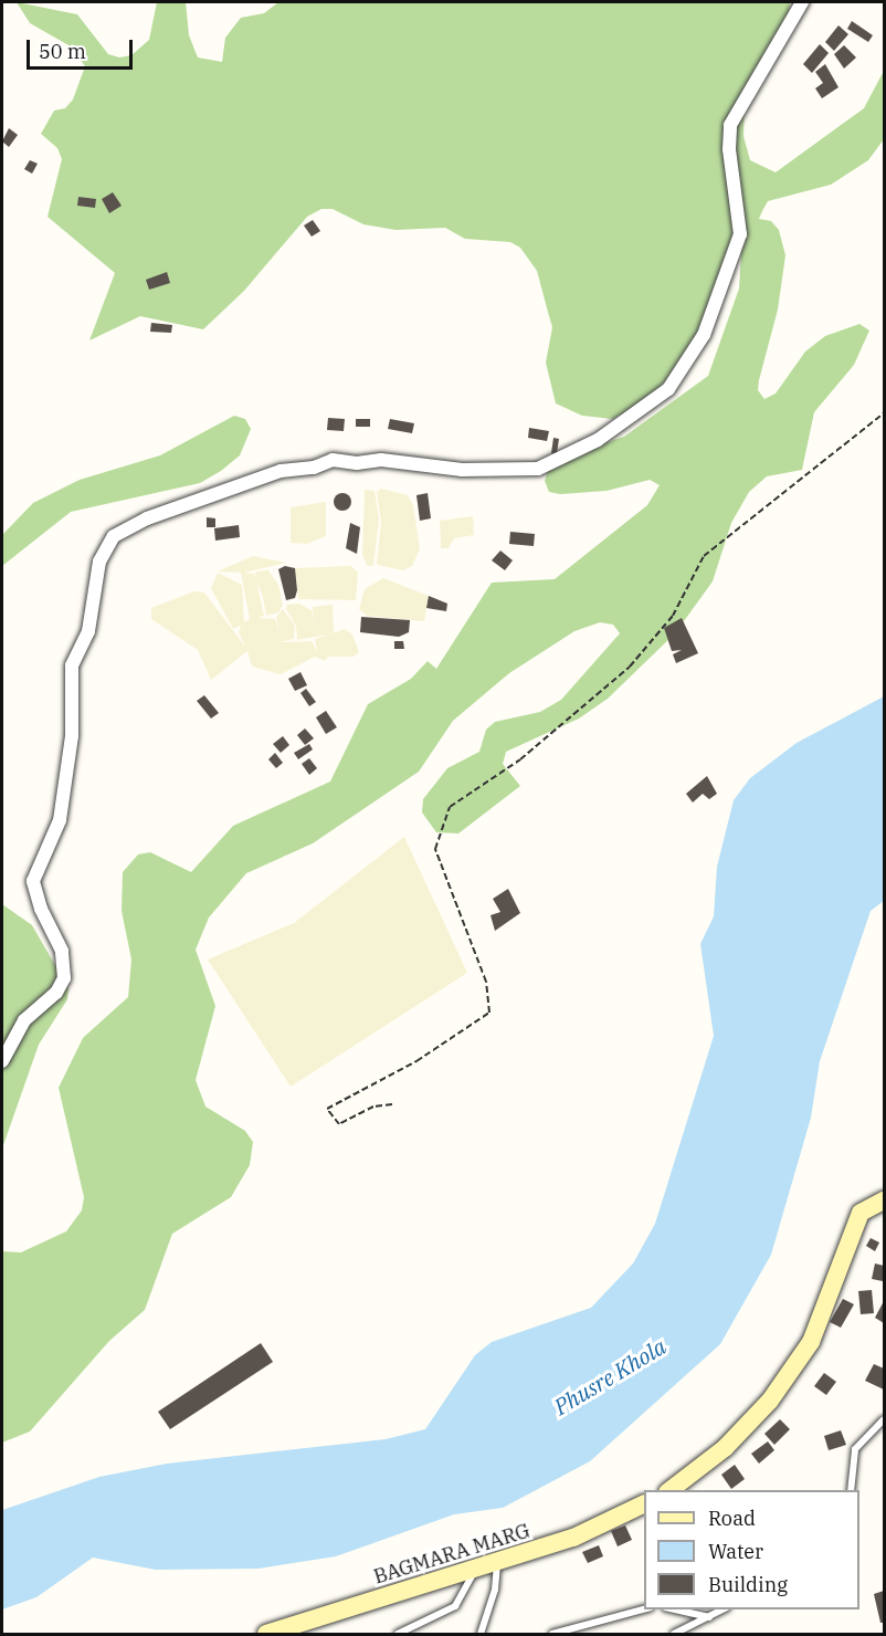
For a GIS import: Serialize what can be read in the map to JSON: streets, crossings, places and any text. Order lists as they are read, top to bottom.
{
  "streets": {
    "main road": ["BAGMARA MARG"]
  },
  "water": ["Phusre Khola"],
  "legend": ["Road", "Water", "Building"],
  "scale_bar": "50 m"
}
